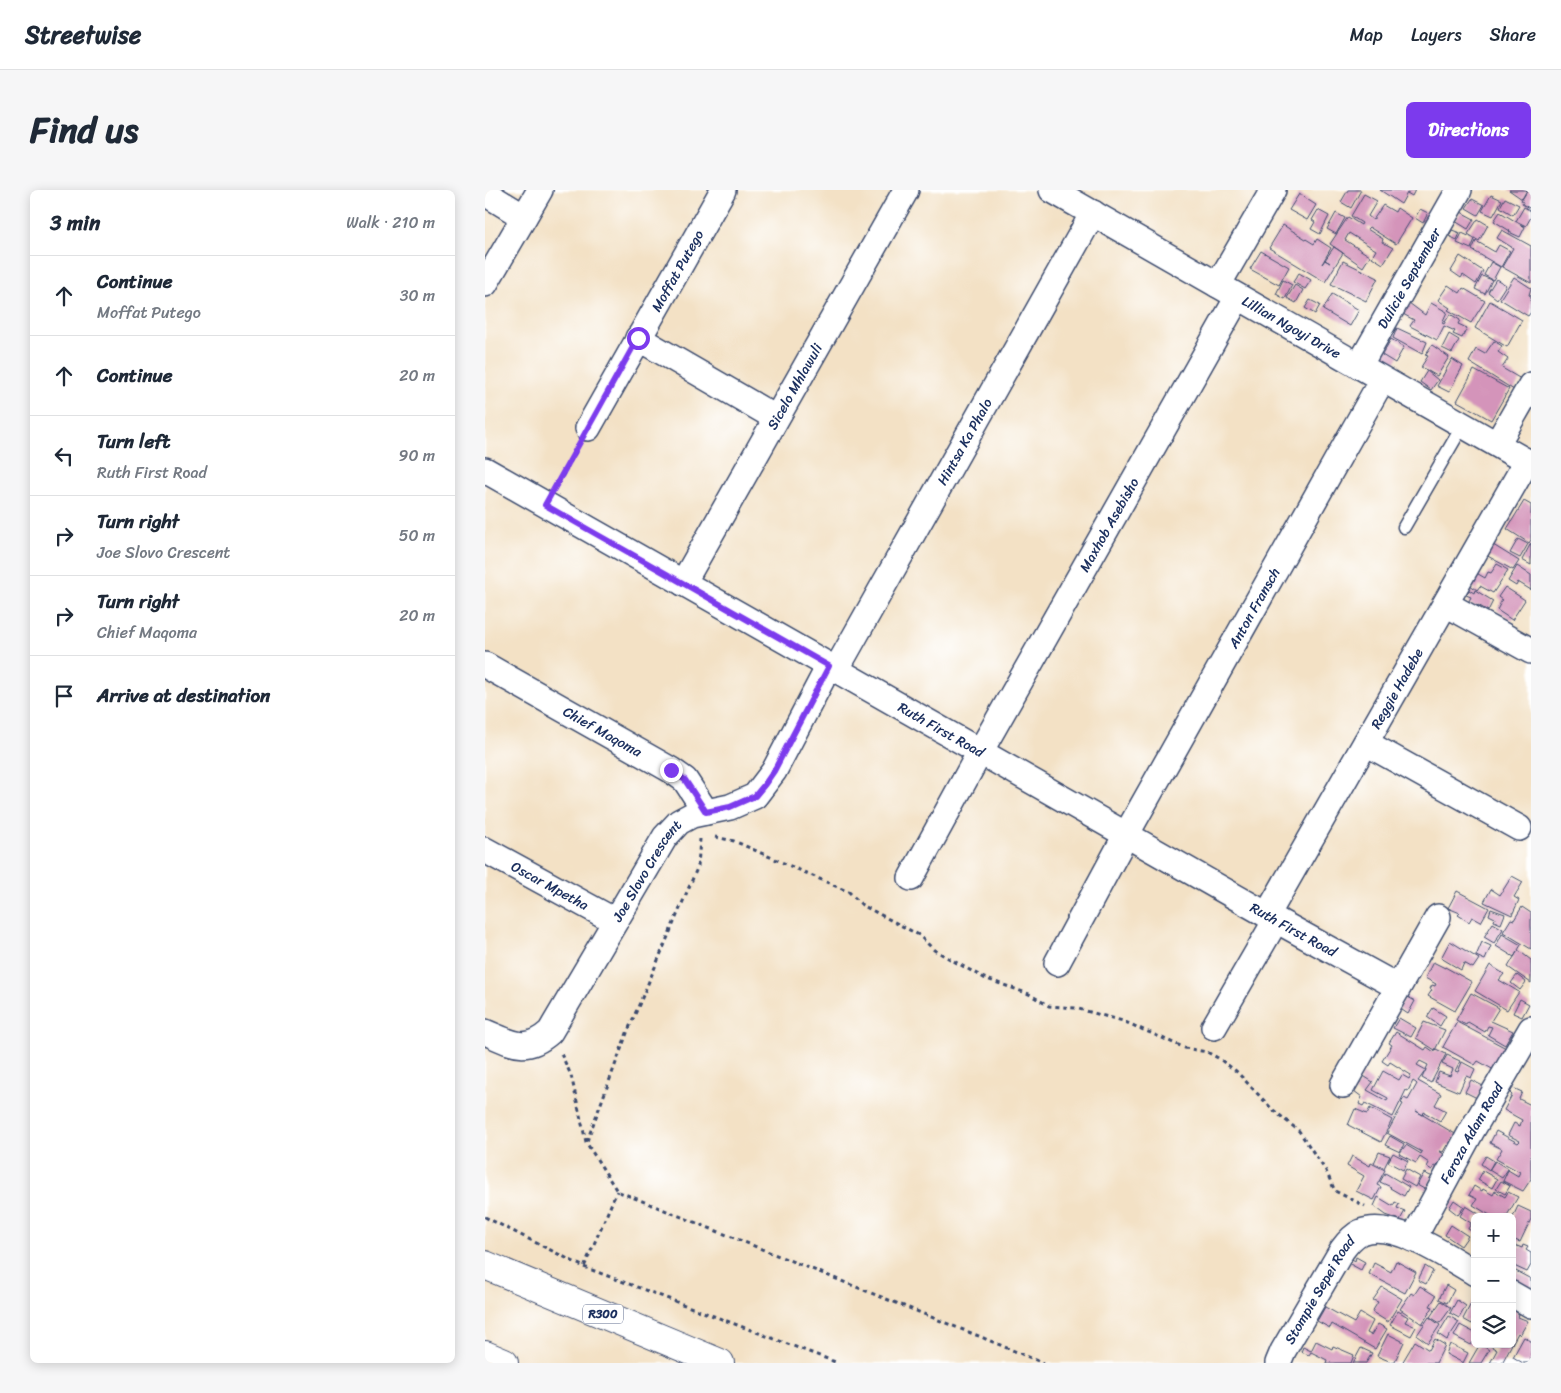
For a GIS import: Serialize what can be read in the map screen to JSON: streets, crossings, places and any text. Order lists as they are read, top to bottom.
{
  "streets": {
    "highway": ["R300"],
    "street": [
      "Moffat Putego",
      "Dulicie September",
      "Lillian Ngoyi Drive",
      "Sicelo Mhlawuli",
      "Hintsa Ka Phalo",
      "Maxhob Asebisho",
      "Anton Fransch",
      "Reggie Hadebe",
      "Ruth First Road",
      "Chief Maqoma",
      "Joe Slovo Crescent",
      "Oscar Mpetha",
      "Feroza Adam Road",
      "Stompie Sepei Road"
    ]
  },
  "crossings": [
    ["Dulicie September", "Lillian Ngoyi Drive"],
    ["Lillian Ngoyi Drive", "Hintsa Ka Phalo"],
    ["Lillian Ngoyi Drive", "Maxhob Asebisho"],
    ["Lillian Ngoyi Drive", "Anton Fransch"],
    ["Lillian Ngoyi Drive", "Reggie Hadebe"],
    ["Sicelo Mhlawuli", "Ruth First Road"],
    ["Hintsa Ka Phalo", "Ruth First Road"],
    ["Hintsa Ka Phalo", "Joe Slovo Crescent"],
    ["Maxhob Asebisho", "Ruth First Road"],
    ["Anton Fransch", "Ruth First Road"],
    ["Reggie Hadebe", "Ruth First Road"],
    ["Ruth First Road", "Joe Slovo Crescent"],
    ["Chief Maqoma", "Joe Slovo Crescent"],
    ["Joe Slovo Crescent", "Oscar Mpetha"]
  ],
  "page": {
    "header": "Streetwise",
    "nav": ["Map", "Layers", "Share"],
    "title": "Find us",
    "buttons": "Directions",
    "heading": ["3 min", "Walk · 210 m"],
    "list": [
      ["Continue", "Moffat Putego", "30 m"],
      ["Continue", "20 m"],
      ["Turn left", "Ruth First Road", "90 m"],
      ["Turn right", "Joe Slovo Crescent", "50 m"],
      ["Turn right", "Chief Maqoma", "20 m"],
      "Arrive at destination"
    ],
    "map_buttons": ["+", "−"]
  }
}
